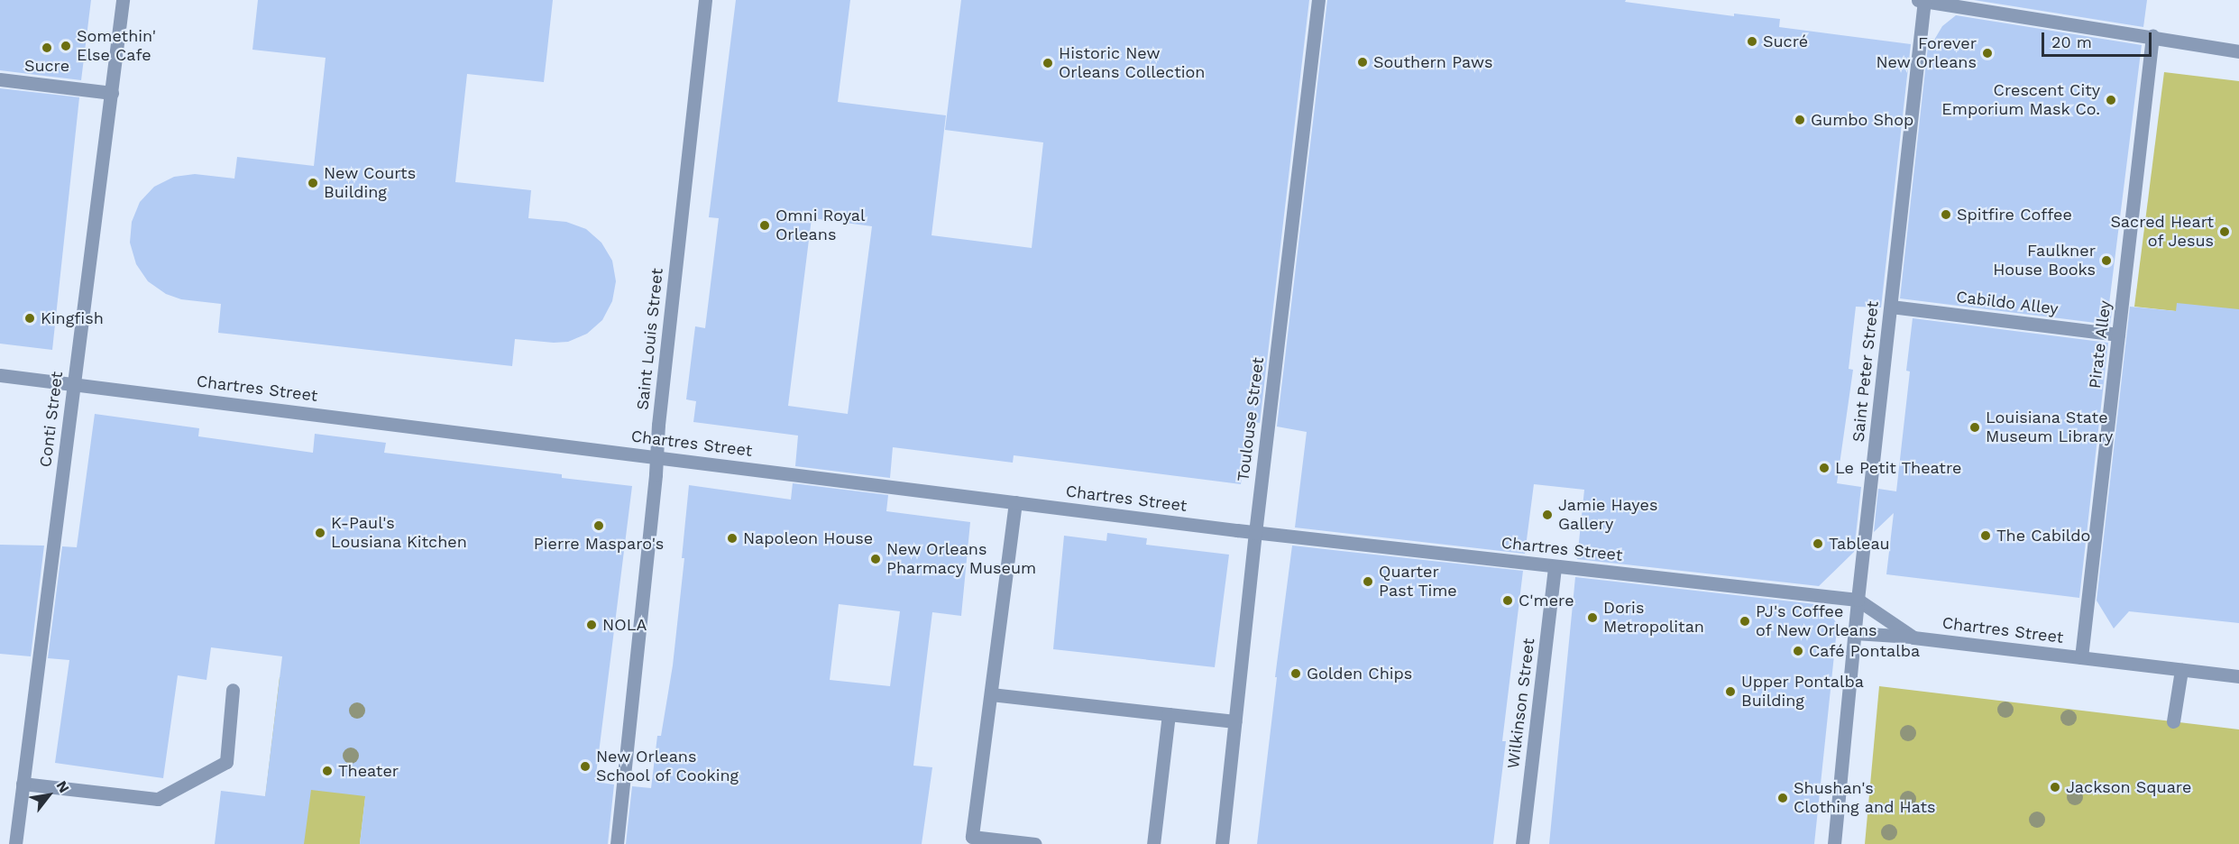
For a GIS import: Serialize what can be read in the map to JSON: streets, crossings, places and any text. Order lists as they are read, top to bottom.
{
  "streets": {
    "street": [
      "Cabildo Alley",
      "Saint Louis Street",
      "Pirate Alley",
      "Saint Peter Street",
      "Chartres Street",
      "Conti Street",
      "Toulouse Street",
      "Wilkinson Street"
    ]
  },
  "crossings": [
    ["Cabildo Alley", "Pirate Alley"],
    ["Cabildo Alley", "Saint Peter Street"],
    ["Saint Louis Street", "Chartres Street"],
    ["Pirate Alley", "Chartres Street"],
    ["Saint Peter Street", "Chartres Street"],
    ["Chartres Street", "Conti Street"],
    ["Chartres Street", "Toulouse Street"],
    ["Chartres Street", "Wilkinson Street"]
  ],
  "places": [
    "Sucré",
    "Somethin' Else Cafe",
    "Sucre",
    "Forever New Orleans",
    "Southern Paws",
    "Historic New Orleans Collection",
    "Crescent City Emporium Mask Co.",
    "Gumbo Shop",
    "New Courts Building",
    "Spitfire Coffee",
    "Omni Royal Orleans",
    "Sacred Heart of Jesus",
    "Faulkner House Books",
    "Kingfish",
    "Louisiana State Museum Library",
    "Le Petit Theatre",
    "Jamie Hayes Gallery",
    "Pierre Masparo's",
    "K-Paul's Lousiana Kitchen",
    "The Cabildo",
    "Napoleon House",
    "Tableau",
    "New Orleans Pharmacy Museum",
    "Quarter Past Time",
    "C'mere",
    "Doris Metropolitan",
    "PJ's Coffee of New Orleans",
    "NOLA",
    "Café Pontalba",
    "Golden Chips",
    "Upper Pontalba Building",
    "New Orleans School of Cooking",
    "Theater",
    "Jackson Square",
    "Shushan's Clothing and Hats"
  ],
  "scale_bar": "20 m",
  "north": "top right"
}
